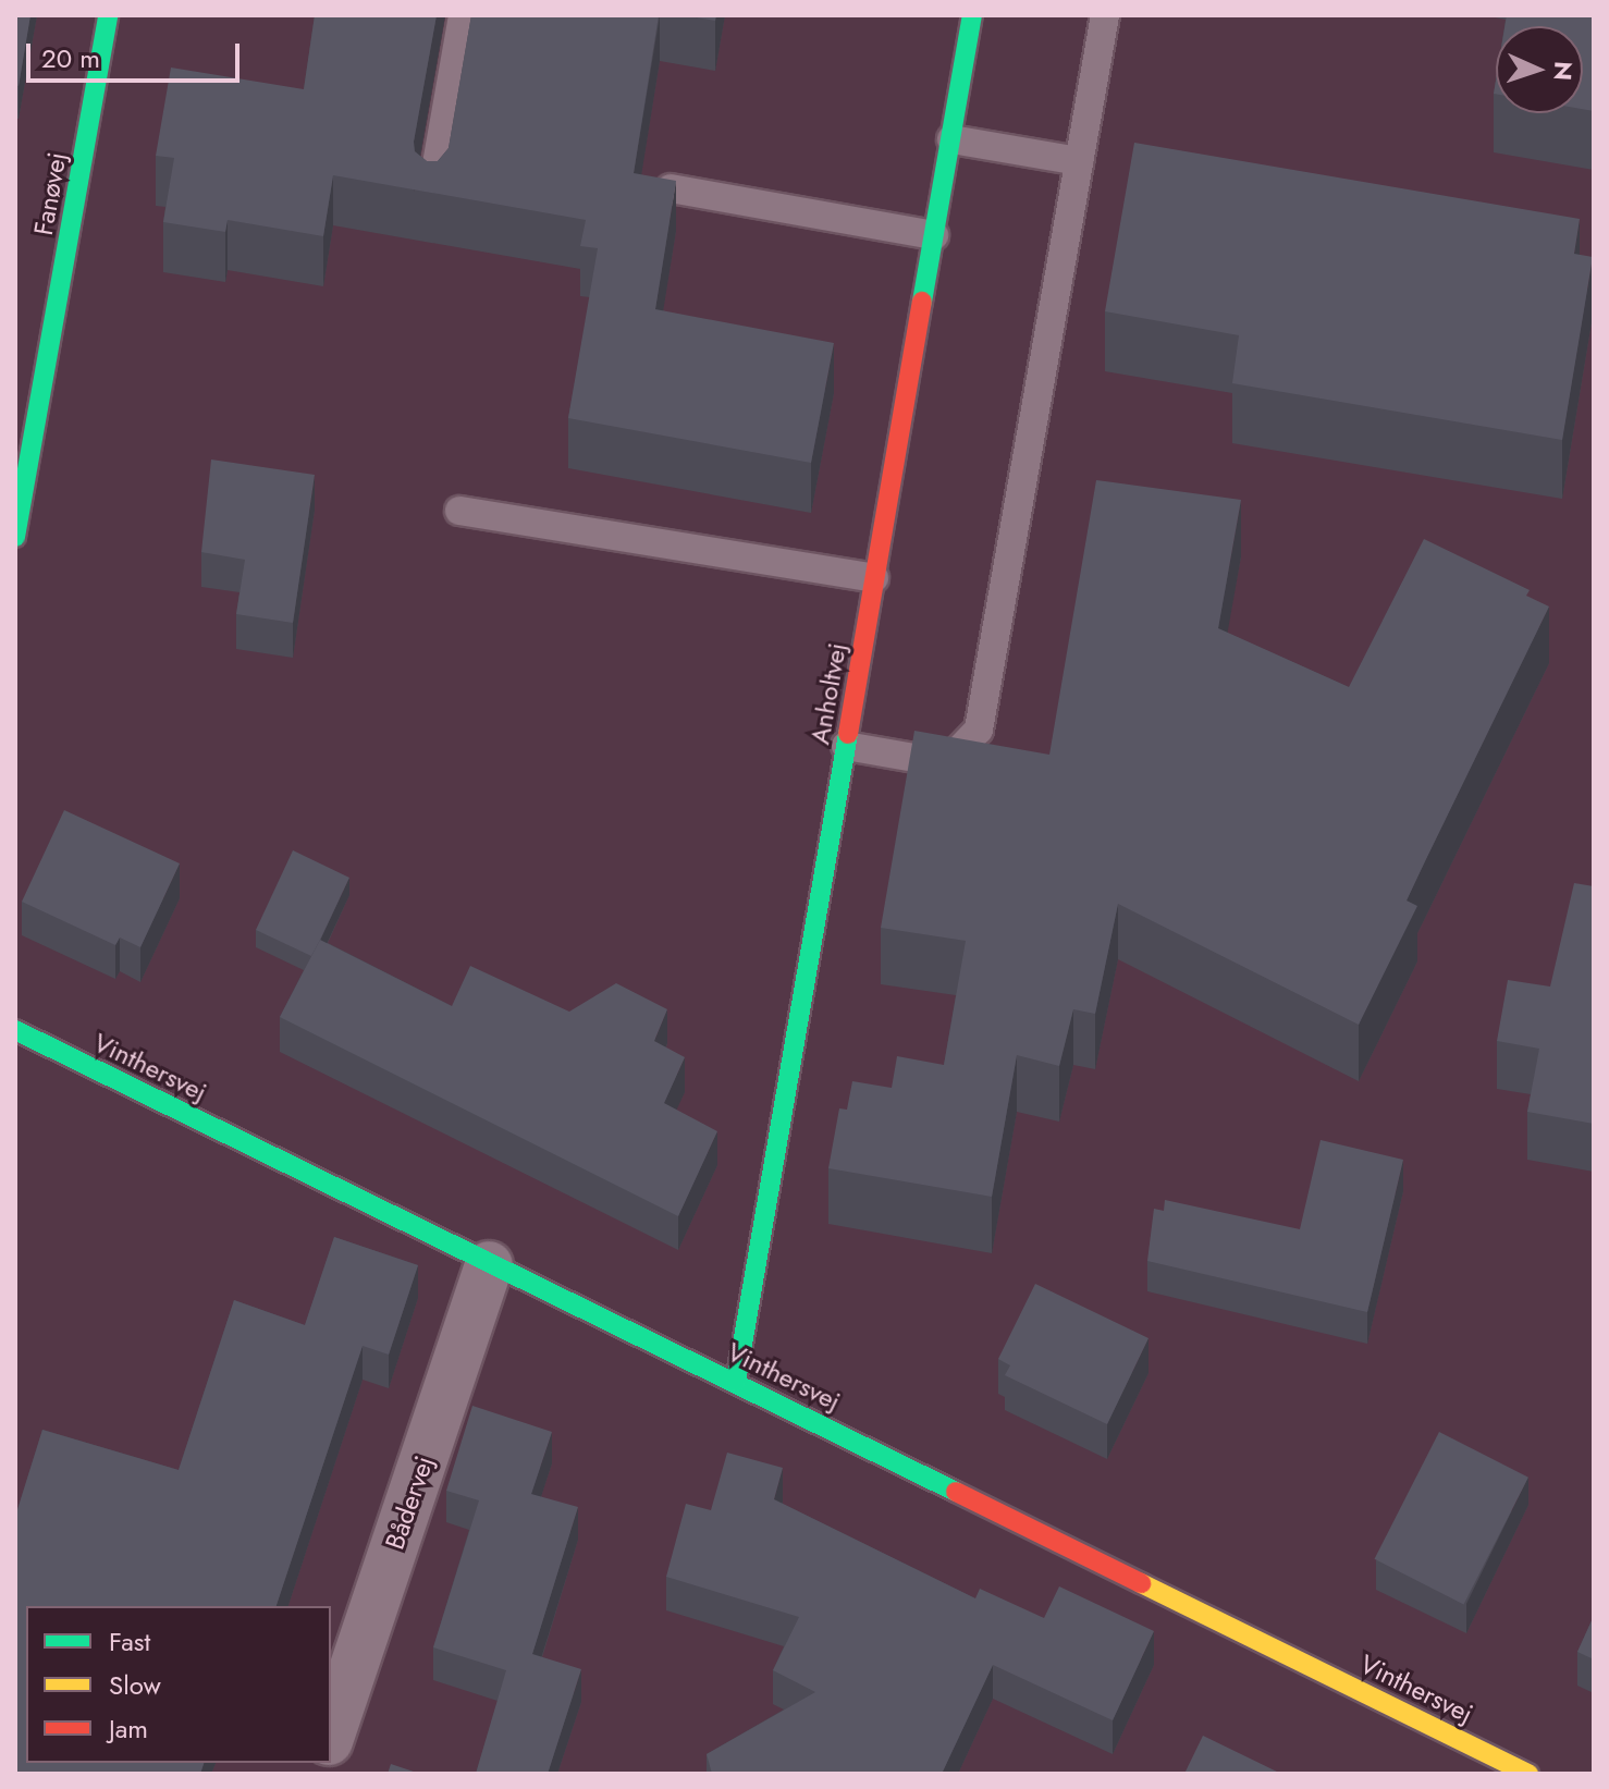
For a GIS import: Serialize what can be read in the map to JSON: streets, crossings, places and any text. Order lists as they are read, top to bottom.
{
  "streets": {
    "street": [
      "Fanøvej",
      "Anholtvej",
      "Vinthersvej",
      "Bådervej"
    ]
  },
  "crossings": [
    ["Anholtvej", "Vinthersvej"],
    ["Vinthersvej", "Bådervej"]
  ],
  "legend": ["Fast", "Slow", "Jam"],
  "scale_bar": "20 m",
  "north": "right"
}
